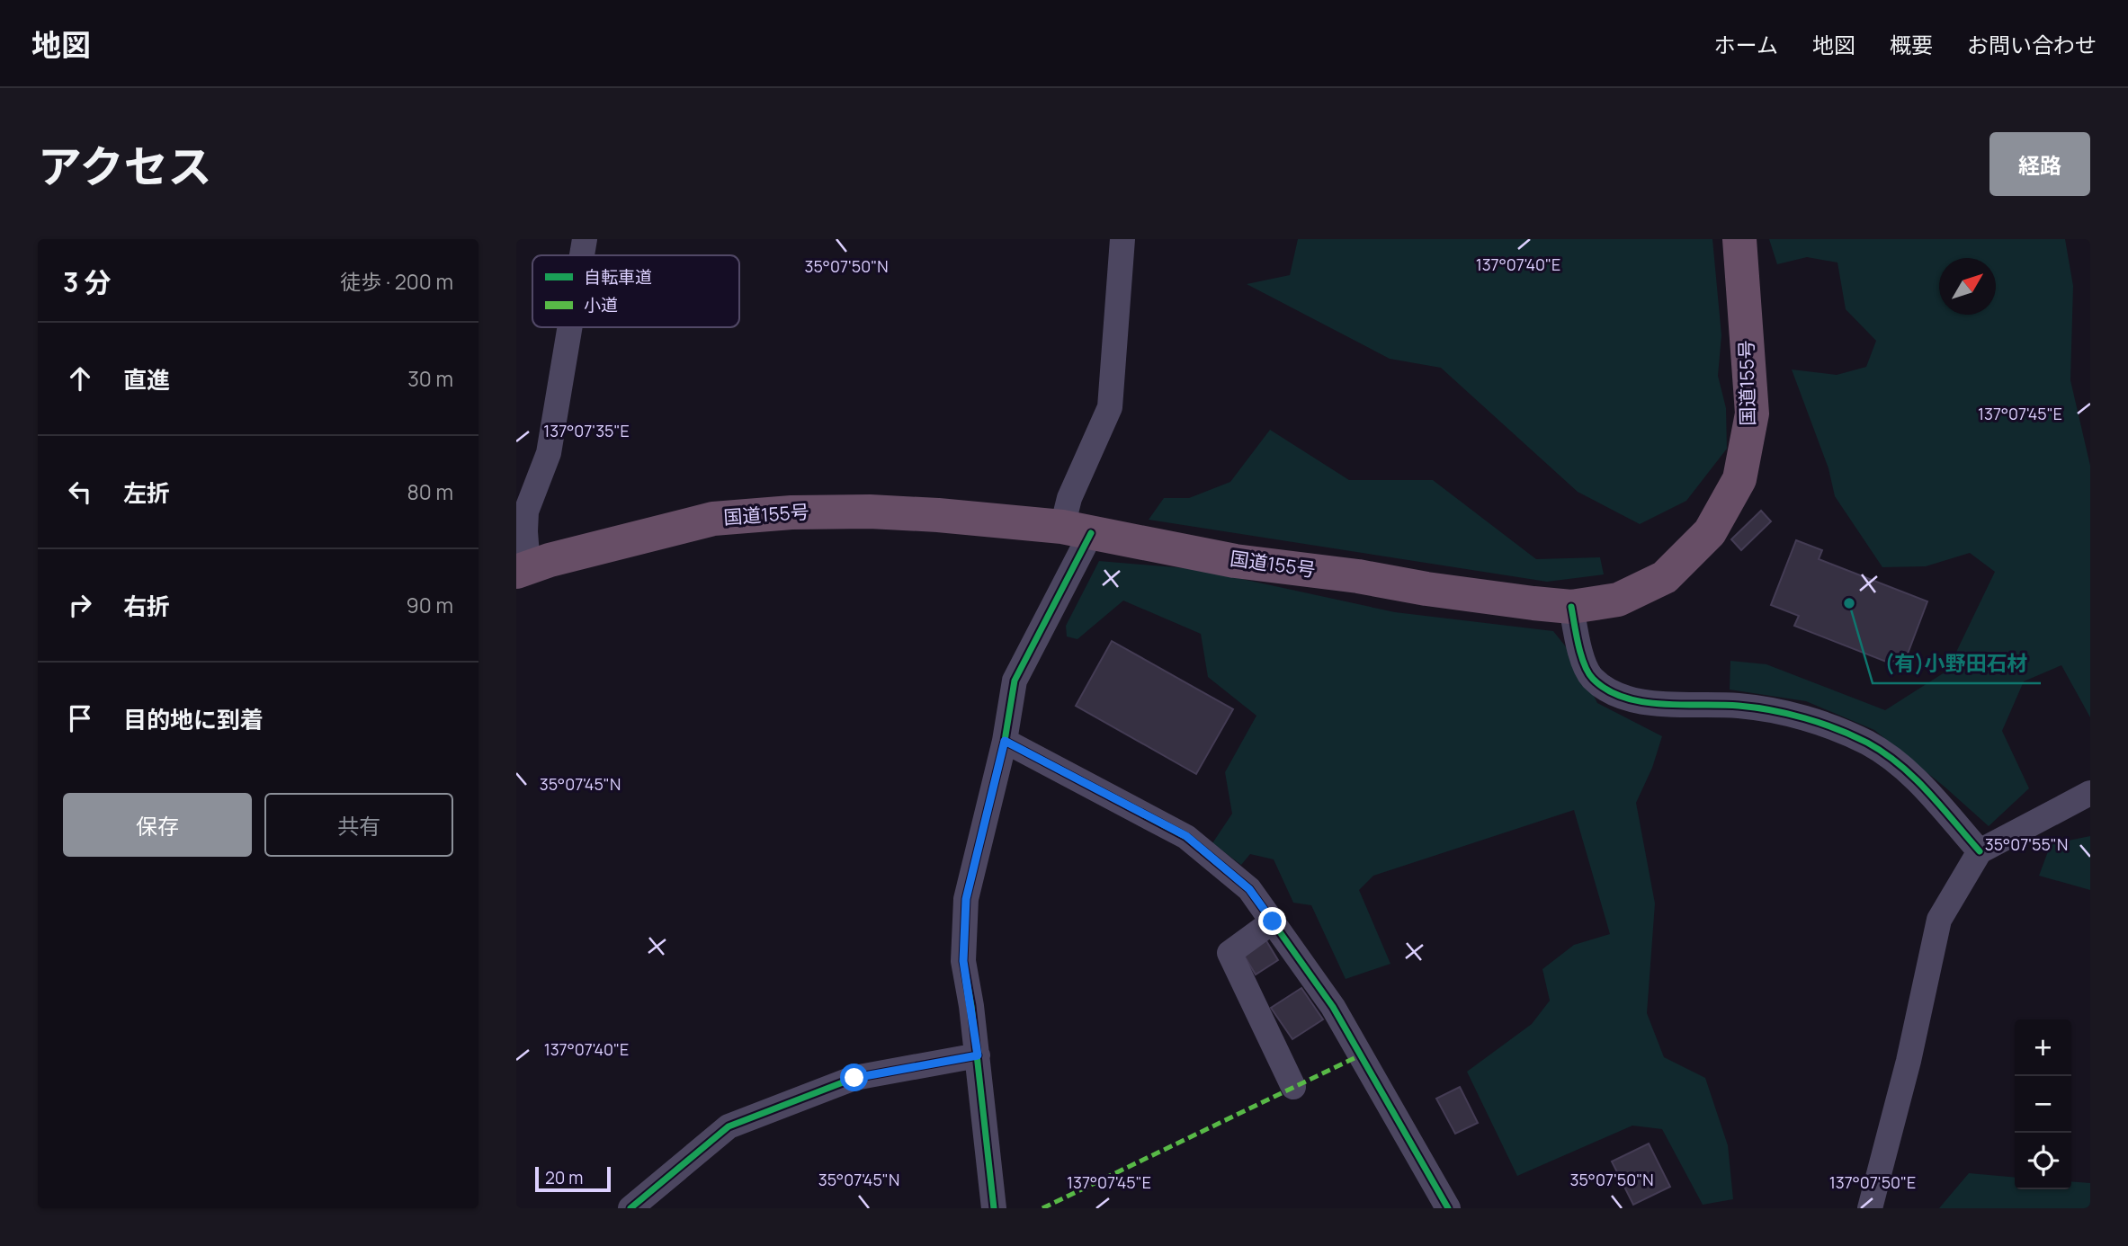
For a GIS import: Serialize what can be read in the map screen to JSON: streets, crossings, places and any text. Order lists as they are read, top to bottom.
{
  "streets": {
    "highway": ["国道155号"]
  },
  "places": ["(有)小野田石材"],
  "legend": ["自転車道", "小道"],
  "scale_bar": "20 m",
  "north": "top right",
  "page": {
    "header": "地図",
    "nav": [
      "ホーム",
      "地図",
      "概要",
      "お問い合わせ"
    ],
    "title": "アクセス",
    "buttons": [
      "経路",
      ["保存", "共有"]
    ],
    "heading": ["3 分", "徒歩 · 200 m"],
    "list": [
      ["直進", "30 m"],
      ["左折", "80 m"],
      ["右折", "90 m"],
      "目的地に到着"
    ],
    "map_buttons": ["+", "−"],
    "scale": "20 m"
  },
  "coordinates": [
    "137°07'40\"E",
    "35°07'50\"N",
    "137°07'45\"E",
    "137°07'35\"E",
    "35°07'45\"N",
    "35°07'55\"N",
    "137°07'50\"E"
  ]
}
